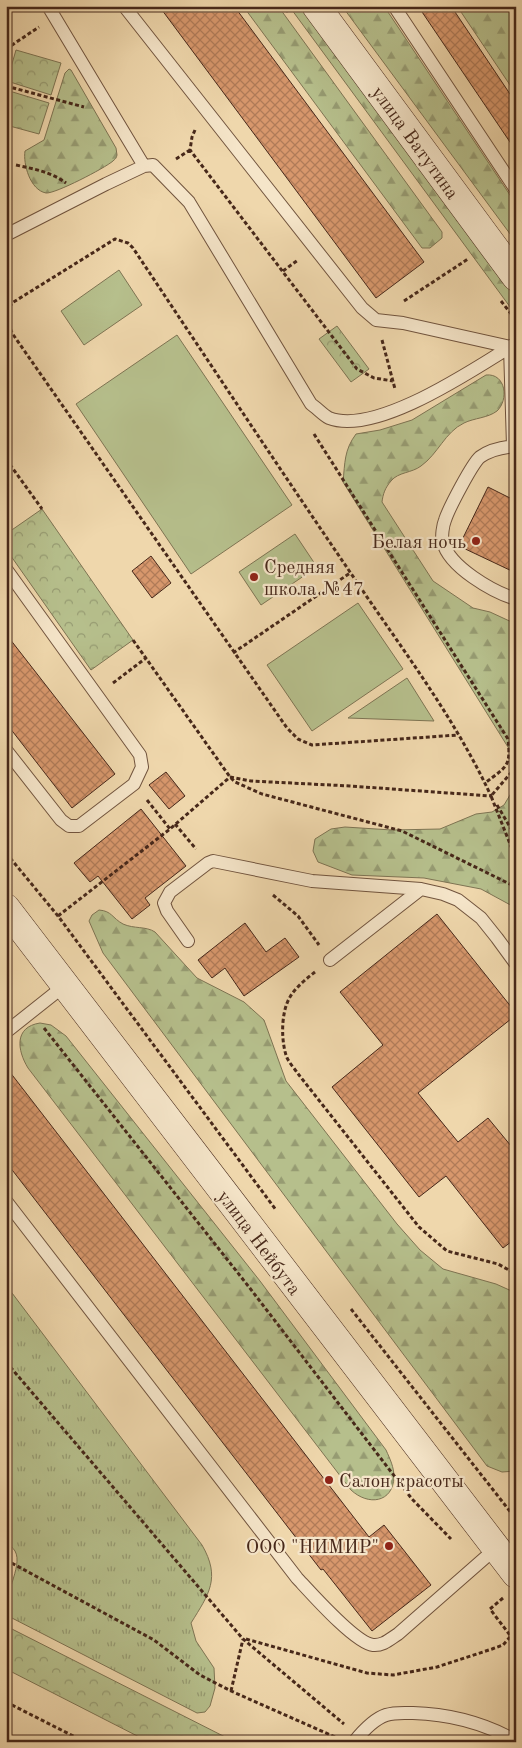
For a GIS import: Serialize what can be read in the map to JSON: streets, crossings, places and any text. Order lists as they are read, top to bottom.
{
  "streets": {
    "street": ["улица Ватутина", "улица Нейбута"]
  },
  "places": [
    "Белая ночь",
    "Средняя школа №47",
    "Салон красоты",
    "ООО \"НИМИР\""
  ]
}
